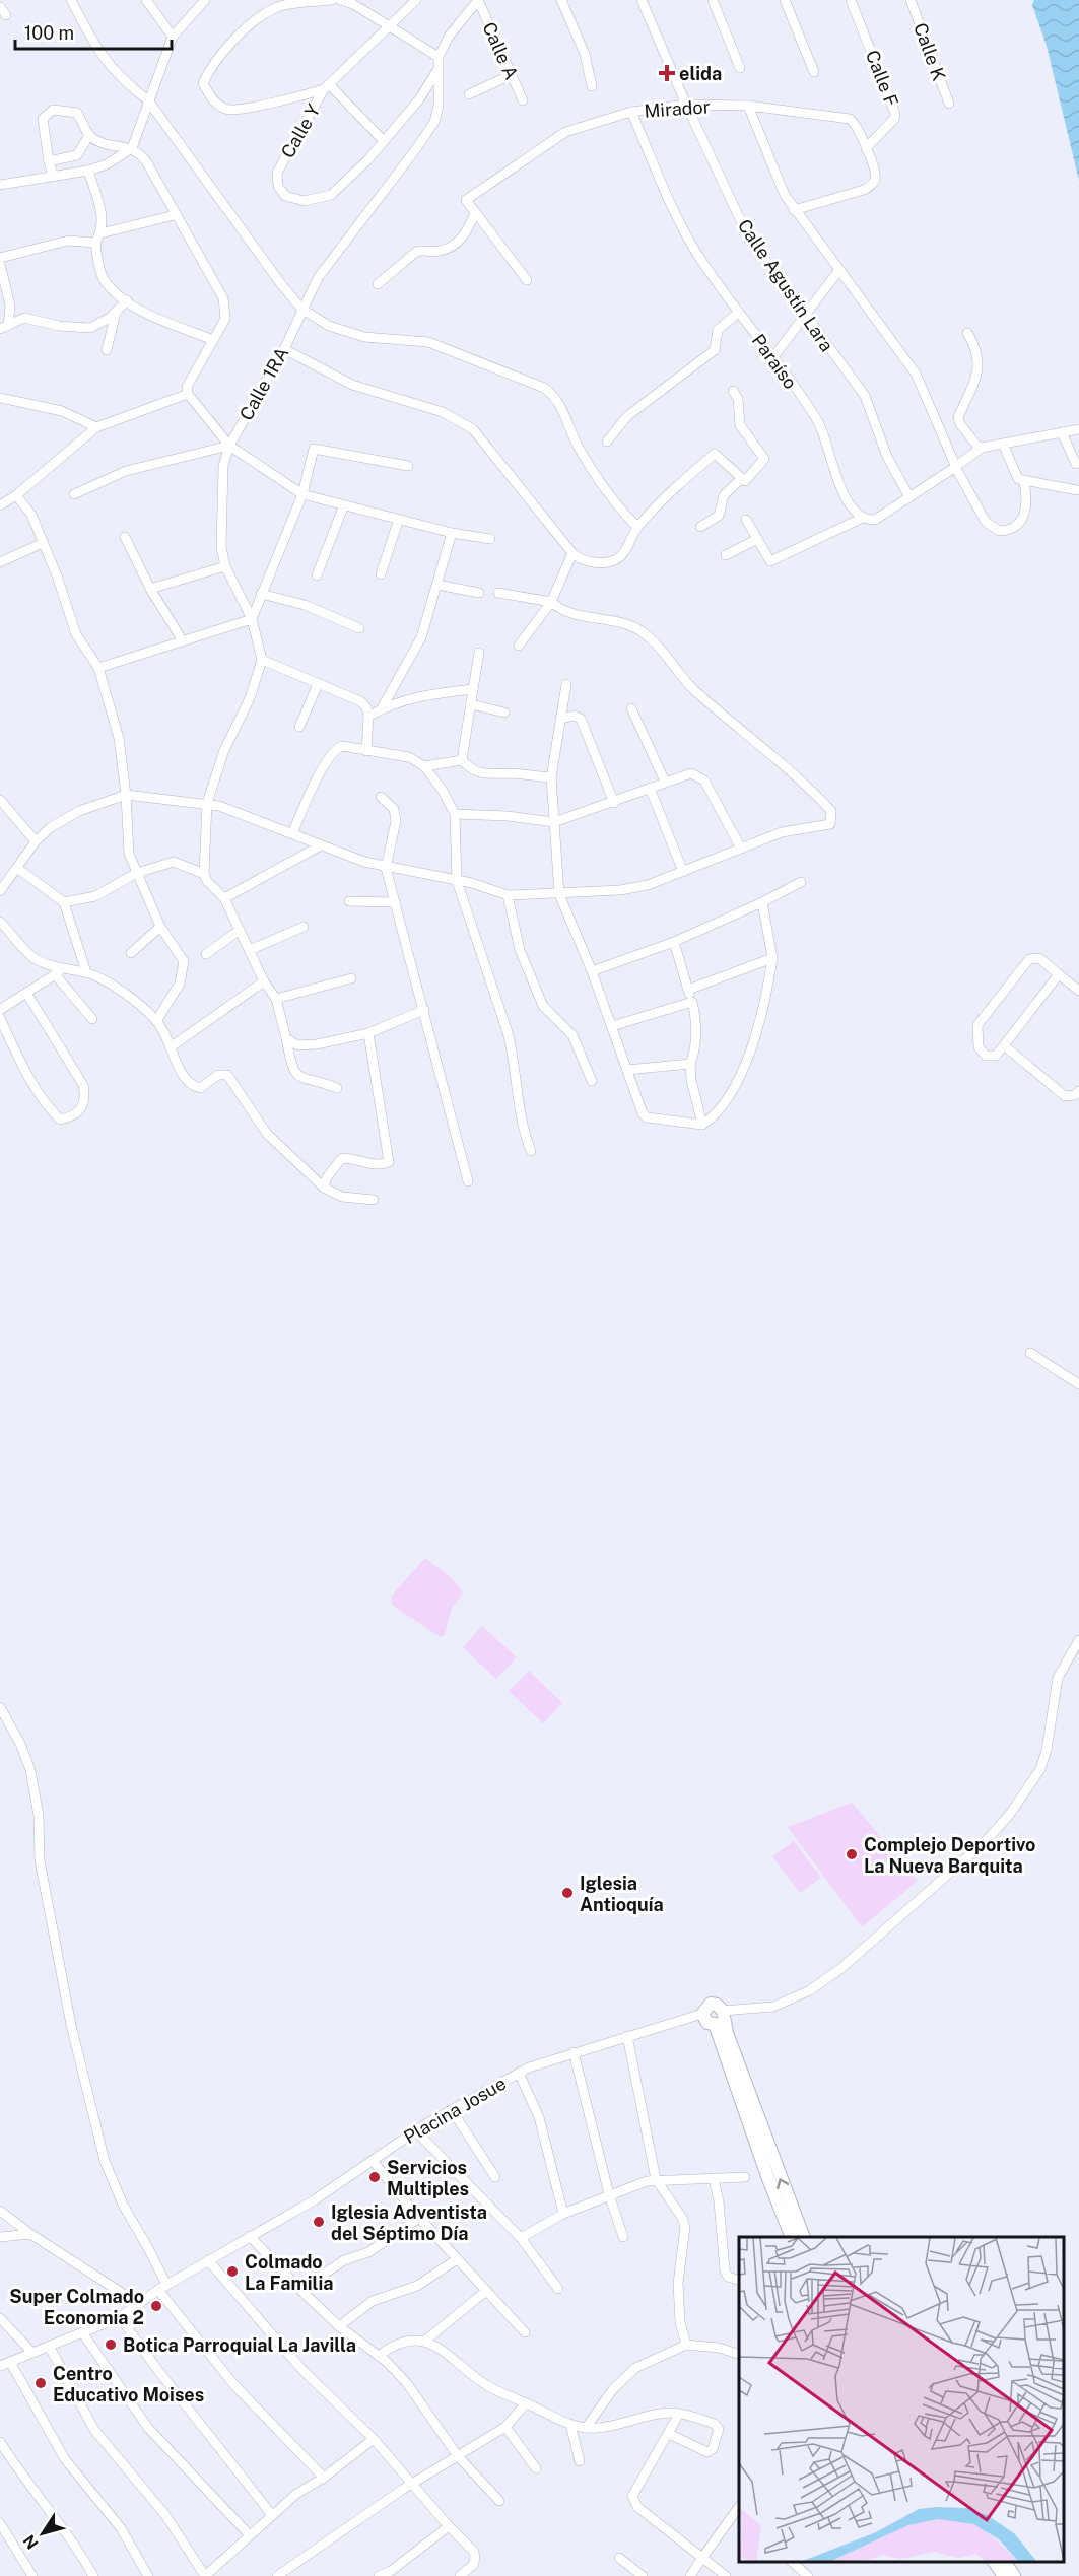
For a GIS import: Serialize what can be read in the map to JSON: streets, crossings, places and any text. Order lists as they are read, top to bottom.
{
  "streets": {
    "street": [
      "Calle A",
      "Calle K",
      "Calle F",
      "Mirador",
      "Calle Y",
      "Calle Agustín Lara",
      "Paraíso",
      "Calle 1RA",
      "Placina Josue"
    ]
  },
  "crossings": [
    ["Calle A", "Calle 1RA"],
    ["Calle F", "Mirador"],
    ["Mirador", "Calle Agustín Lara"],
    ["Mirador", "Paraíso"],
    ["Calle Y", "Calle 1RA"]
  ],
  "places": {
    "health": ["elida"],
    "other": [
      "Complejo Deportivo La Nueva Barquita",
      "Iglesia Antioquía",
      "Servicios Multiples",
      "Iglesia Adventista del Séptimo Día",
      "Colmado La Familia",
      "Super Colmado Economia 2",
      "Botica Parroquial La Javilla",
      "Centro Educativo Moises"
    ]
  },
  "scale_bar": "100 m",
  "north": "bottom left"
}
